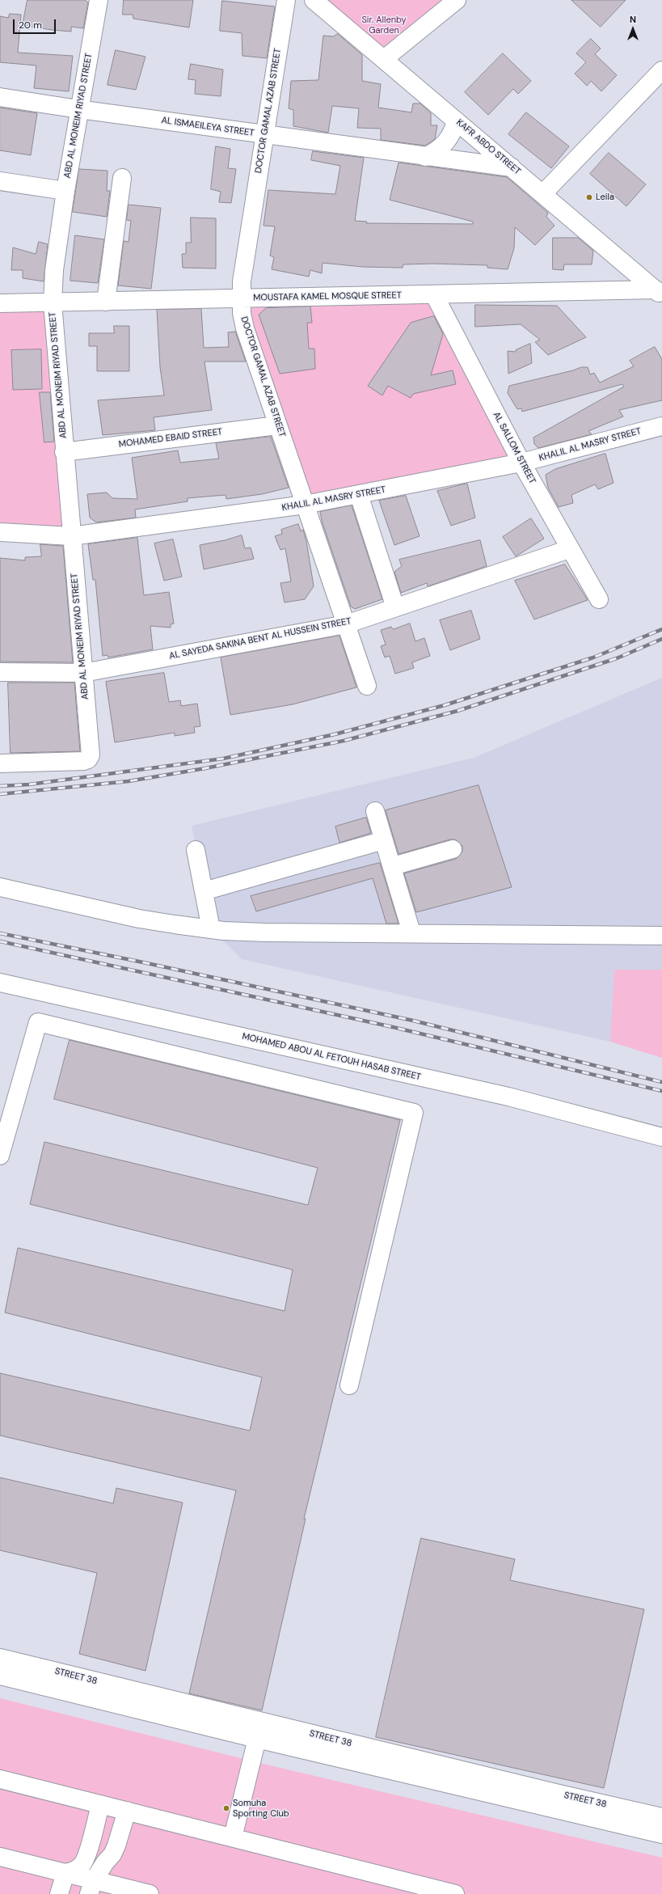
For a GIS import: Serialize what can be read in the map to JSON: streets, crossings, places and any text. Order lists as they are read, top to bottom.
{
  "streets": {
    "street": [
      "DOCTOR GAMAL AZAB STREET",
      "ABD AL MONEIM RIYAD STREET",
      "AL ISMAEILEYA STREET",
      "KAFR ABDO STREET",
      "MOUSTAFA KAMEL MOSQUE STREET",
      "MOHAMED EBAID STREET",
      "KHALIL AL MASRY STREET",
      "AL SALLOM STREET",
      "AL SAYEDA SAKINA BENT AL HUSSEIN STREET",
      "MOHAMED ABOU AL FETOUH HASAB STREET",
      "STREET 38"
    ]
  },
  "crossings": [
    ["DOCTOR GAMAL AZAB STREET", "AL ISMAEILEYA STREET"],
    ["DOCTOR GAMAL AZAB STREET", "MOUSTAFA KAMEL MOSQUE STREET"],
    ["DOCTOR GAMAL AZAB STREET", "MOHAMED EBAID STREET"],
    ["DOCTOR GAMAL AZAB STREET", "KHALIL AL MASRY STREET"],
    ["DOCTOR GAMAL AZAB STREET", "AL SAYEDA SAKINA BENT AL HUSSEIN STREET"],
    ["ABD AL MONEIM RIYAD STREET", "AL ISMAEILEYA STREET"],
    ["ABD AL MONEIM RIYAD STREET", "MOUSTAFA KAMEL MOSQUE STREET"],
    ["ABD AL MONEIM RIYAD STREET", "MOHAMED EBAID STREET"],
    ["ABD AL MONEIM RIYAD STREET", "KHALIL AL MASRY STREET"],
    ["ABD AL MONEIM RIYAD STREET", "AL SAYEDA SAKINA BENT AL HUSSEIN STREET"],
    ["AL ISMAEILEYA STREET", "KAFR ABDO STREET"],
    ["KAFR ABDO STREET", "MOUSTAFA KAMEL MOSQUE STREET"],
    ["MOUSTAFA KAMEL MOSQUE STREET", "AL SALLOM STREET"],
    ["KHALIL AL MASRY STREET", "AL SALLOM STREET"],
    ["AL SALLOM STREET", "AL SAYEDA SAKINA BENT AL HUSSEIN STREET"]
  ],
  "parks": ["Sir. Allenby Garden"],
  "places": ["Leila", "Somuha Sporting Club"],
  "scale_bar": "20 m",
  "north": "top"
}
